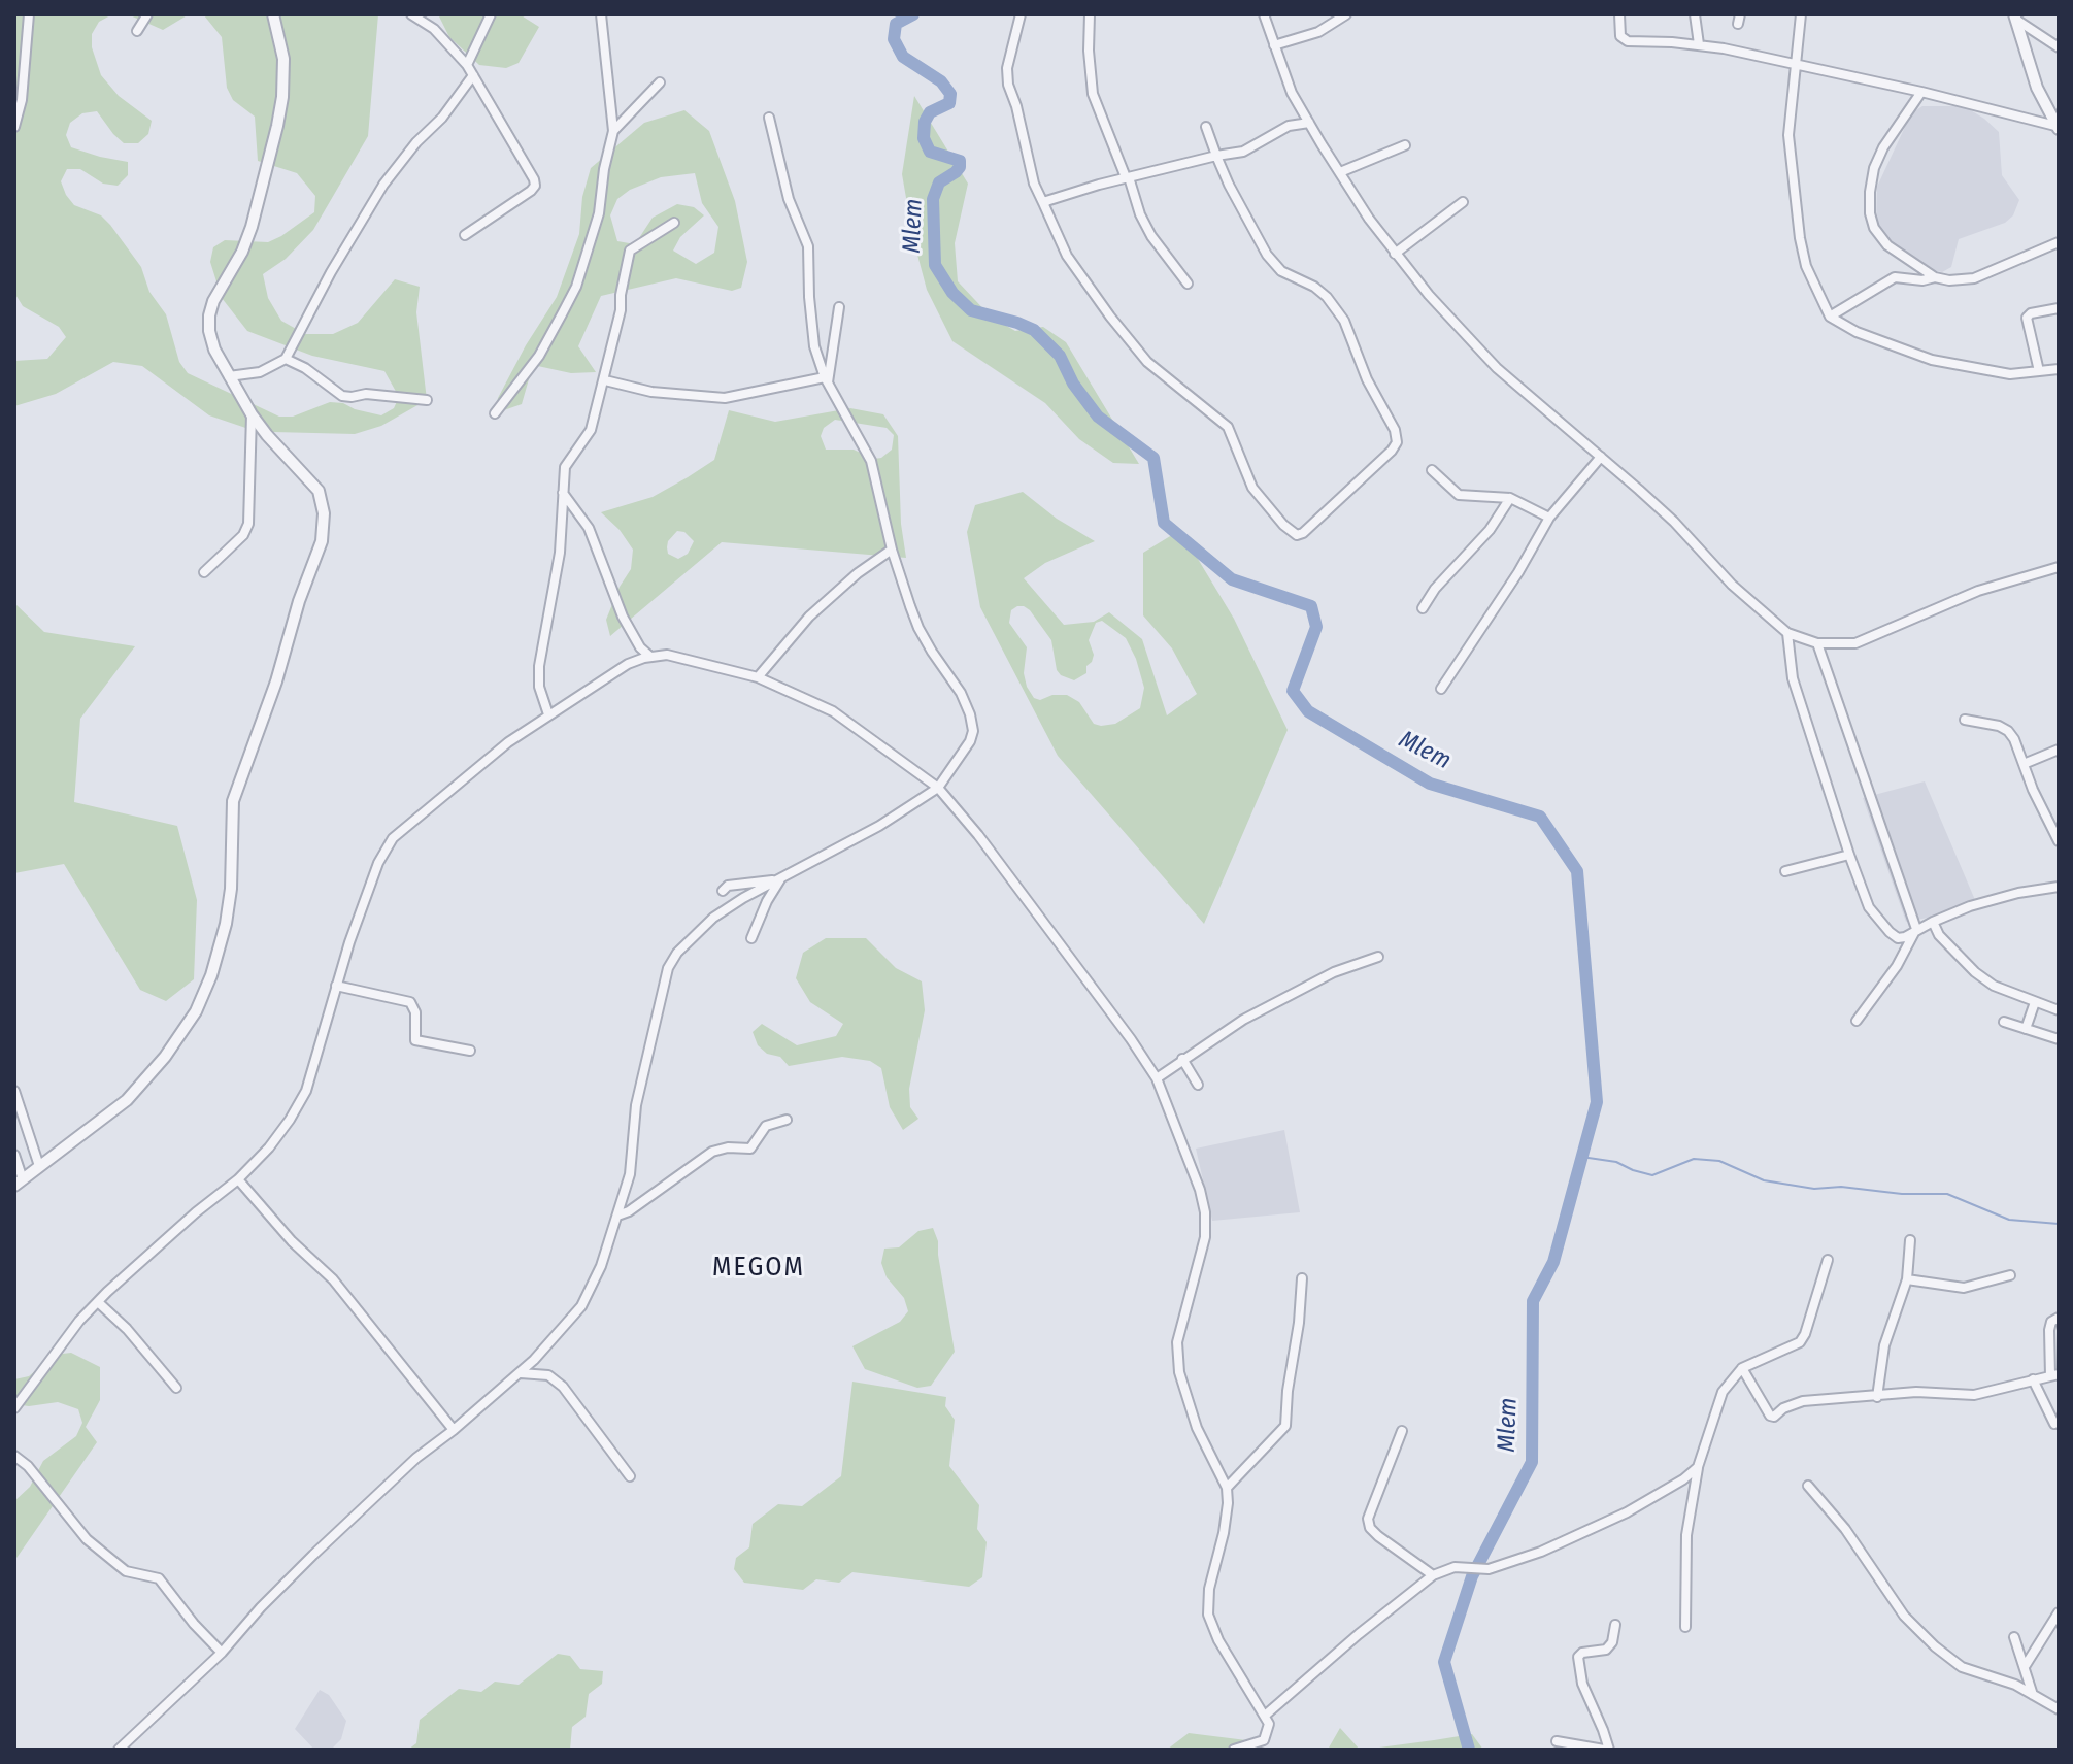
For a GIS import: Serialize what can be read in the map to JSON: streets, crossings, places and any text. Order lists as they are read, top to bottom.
{
  "districts": ["MEGOM"],
  "water": ["Mlem"]
}
